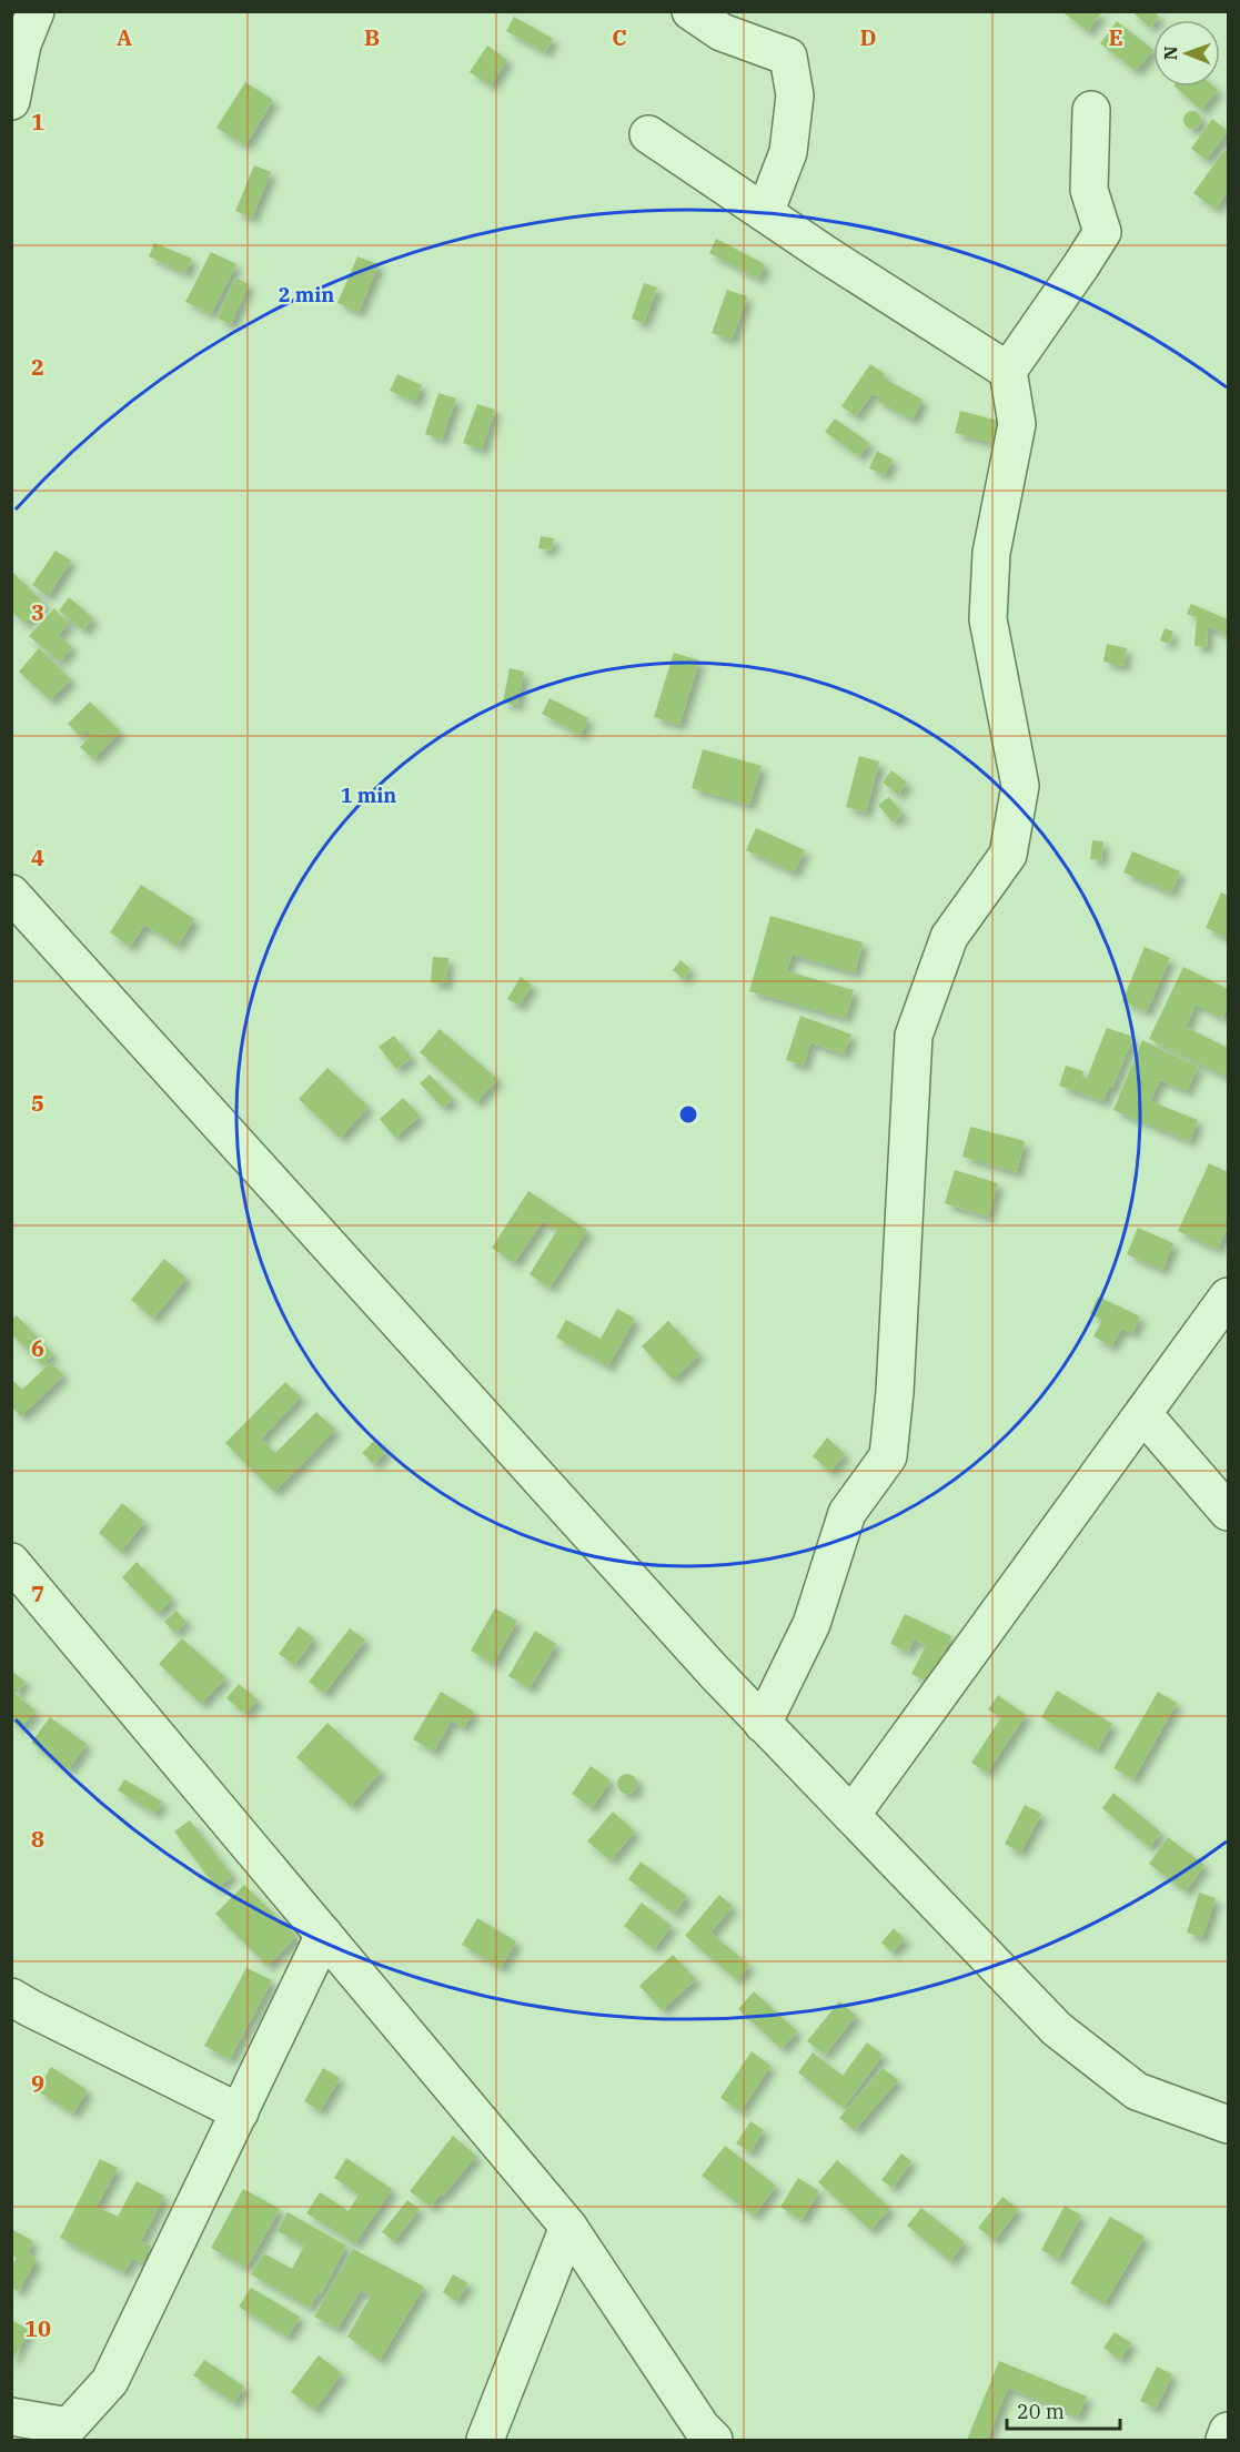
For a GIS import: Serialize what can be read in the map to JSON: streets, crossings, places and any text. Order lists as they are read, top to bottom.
{
  "scale_bar": "20 m",
  "north": "left",
  "grid": {
    "columns": [
      "A",
      "B",
      "C",
      "D",
      "E"
    ],
    "rows": [
      "1",
      "2",
      "3",
      "4",
      "5",
      "6",
      "7",
      "8",
      "9",
      "10"
    ]
  },
  "rings": ["2 min", "1 min"]
}
